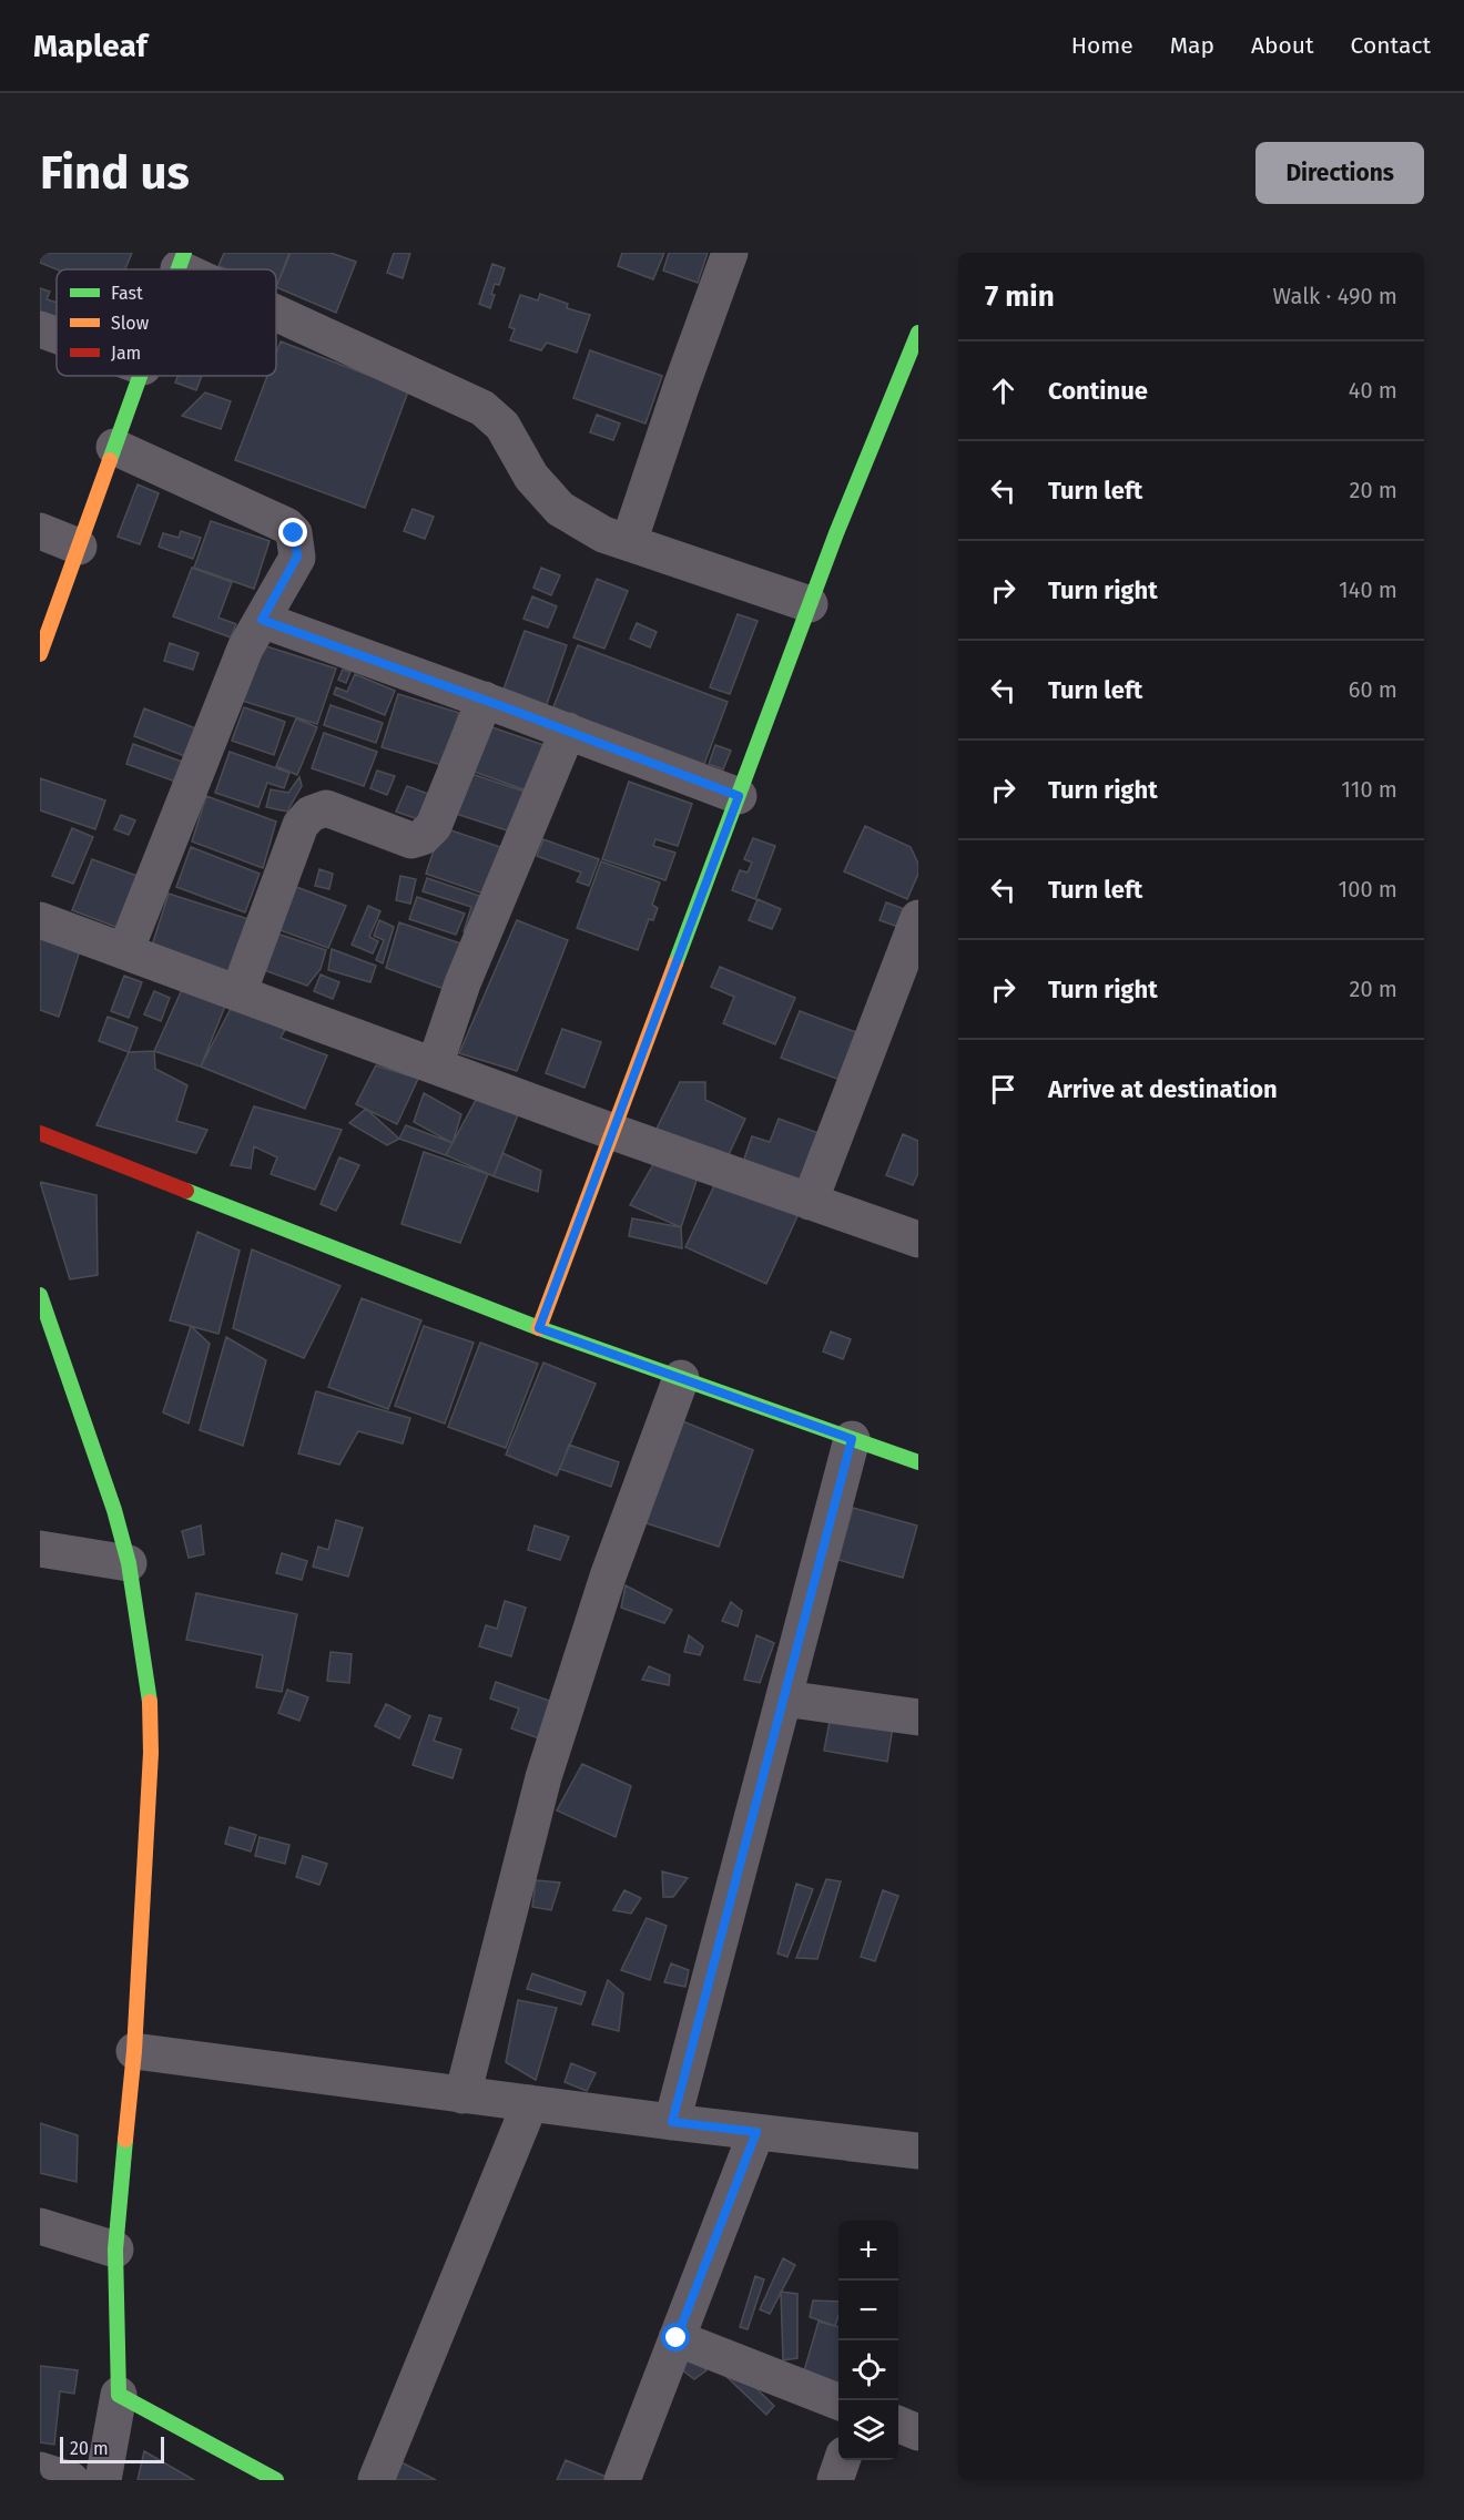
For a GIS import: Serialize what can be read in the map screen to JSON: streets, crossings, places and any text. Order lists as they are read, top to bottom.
{
  "legend": ["Fast", "Slow", "Jam"],
  "scale_bar": "20 m",
  "page": {
    "header": "Mapleaf",
    "nav": [
      "Home",
      "Map",
      "About",
      "Contact"
    ],
    "buttons": "Directions",
    "title": "Find us",
    "heading": ["7 min", "Walk · 490 m"],
    "list": [
      ["Continue", "40 m"],
      ["Turn left", "20 m"],
      ["Turn right", "140 m"],
      ["Turn left", "60 m"],
      ["Turn right", "110 m"],
      ["Turn left", "100 m"],
      ["Turn right", "20 m"],
      "Arrive at destination"
    ],
    "map_buttons": ["+", "−"],
    "scale": "20 m"
  }
}
